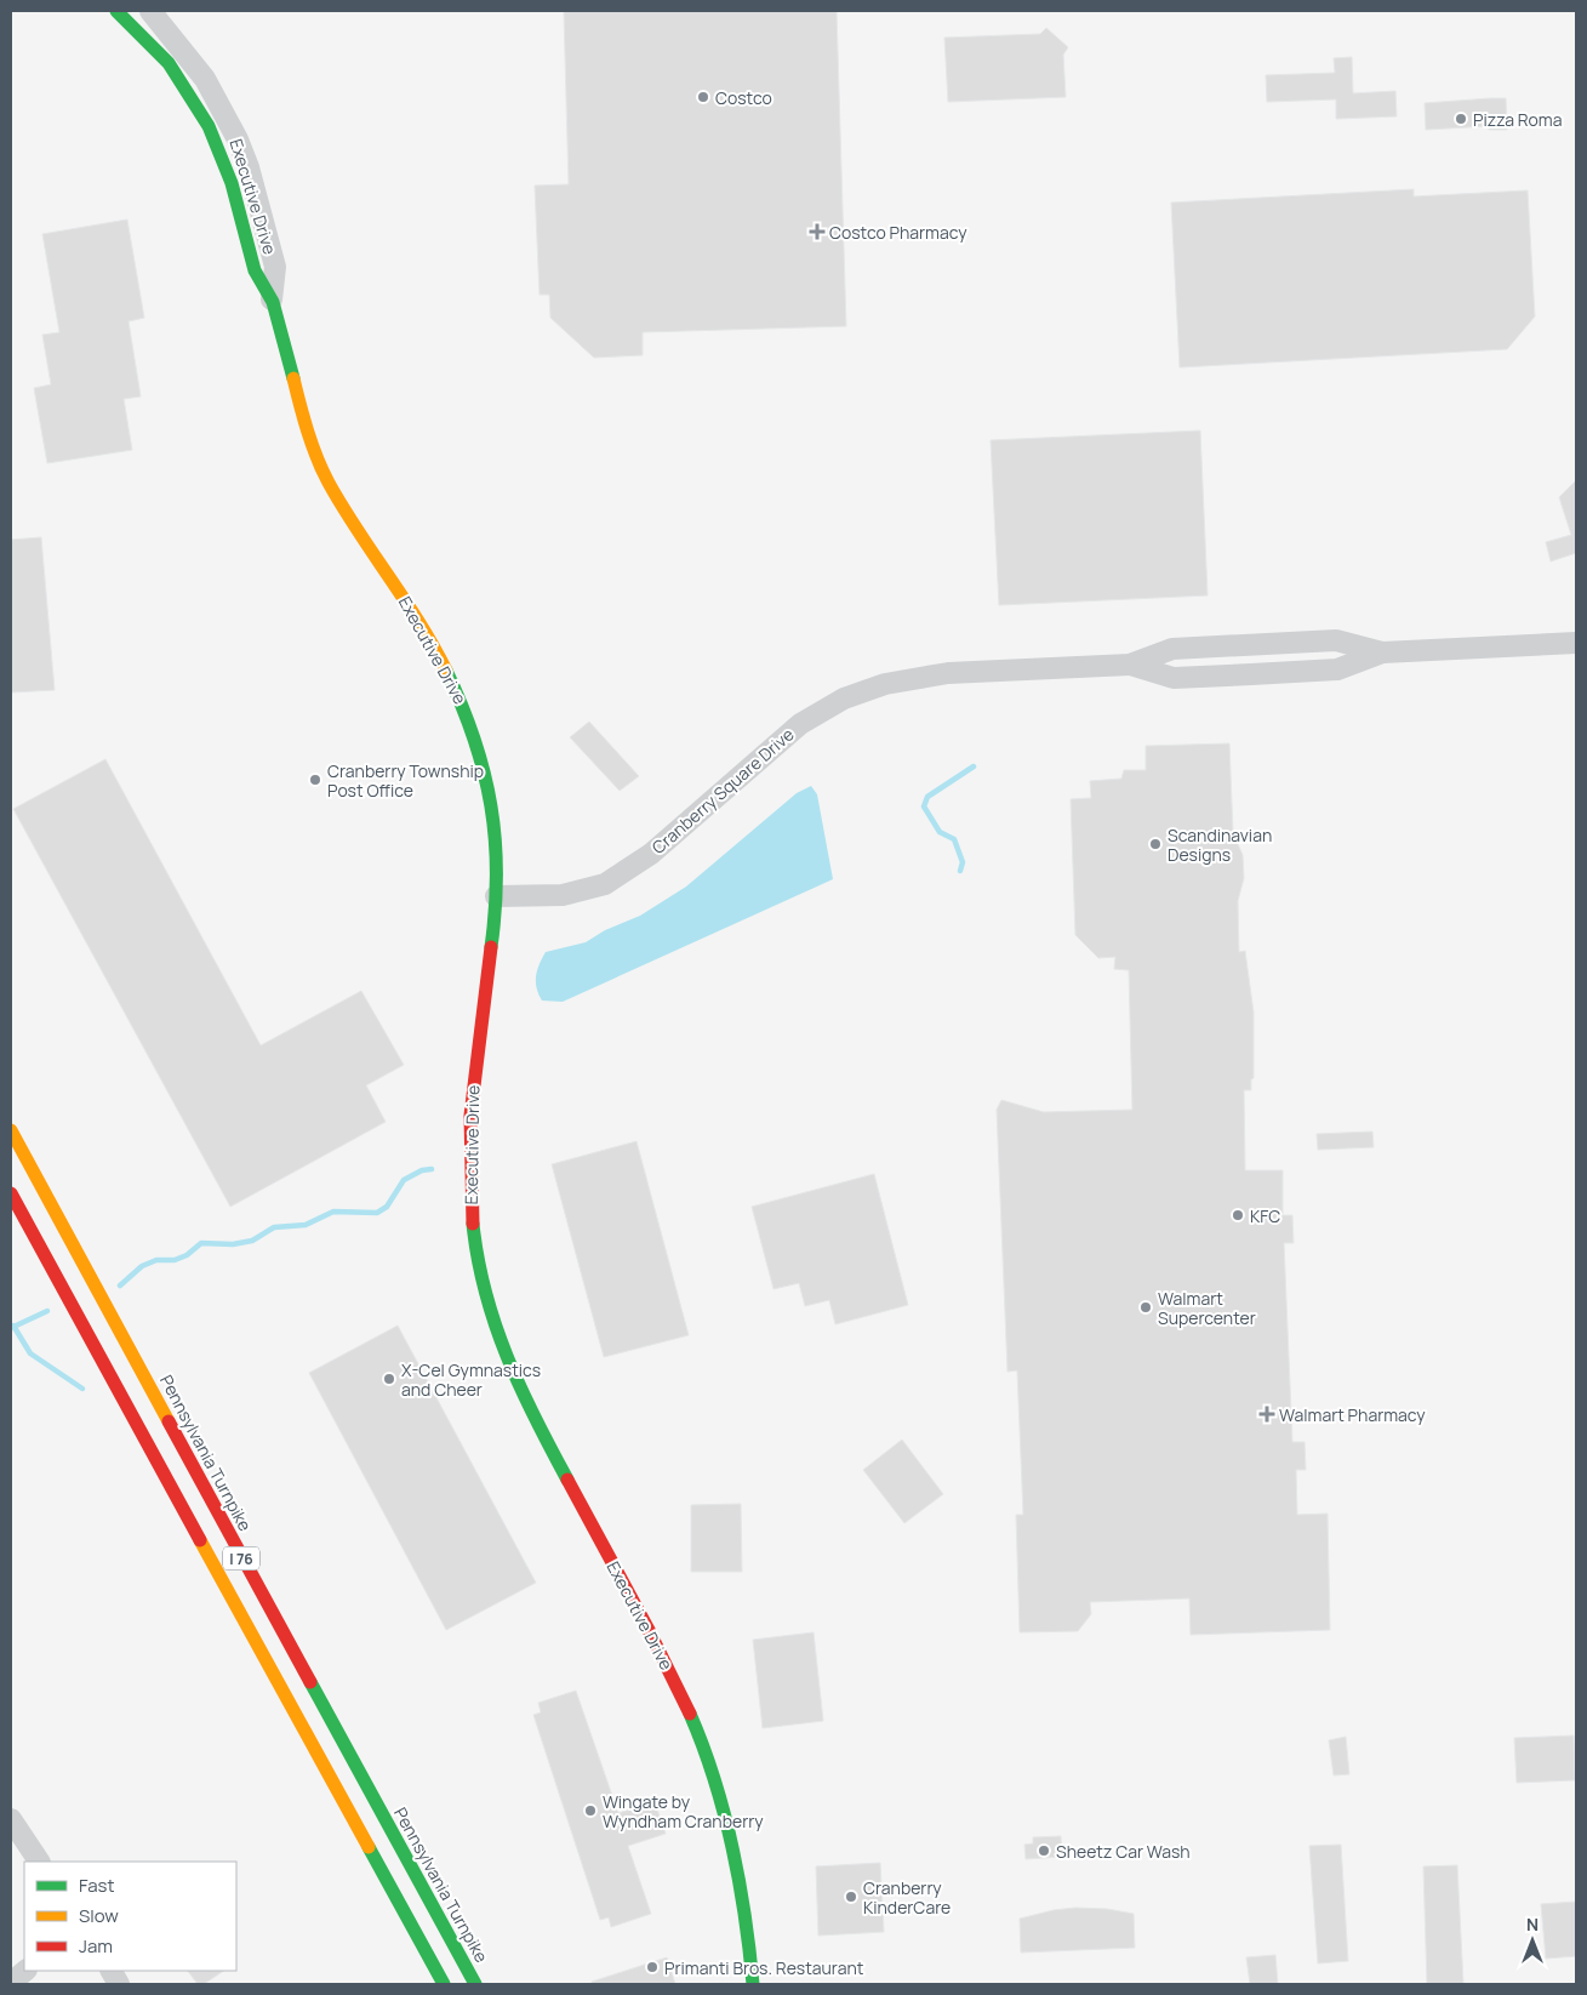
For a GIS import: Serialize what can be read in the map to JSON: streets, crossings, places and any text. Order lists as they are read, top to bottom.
{
  "streets": {
    "main road": ["Executive Drive", "Pennsylvania Turnpike", "I 76"],
    "street": ["Cranberry Square Drive"]
  },
  "crossings": [
    ["Executive Drive", "Cranberry Square Drive"]
  ],
  "places": {
    "other": [
      "Costco",
      "Pizza Roma",
      "Cranberry Township Post Office",
      "Scandinavian Designs",
      "KFC",
      "Walmart Supercenter",
      "X-Cel Gymnastics and Cheer",
      "Wingate by Wyndham Cranberry",
      "Sheetz Car Wash",
      "Cranberry KinderCare",
      "Primanti Bros. Restaurant"
    ],
    "health": ["Costco Pharmacy", "Walmart Pharmacy"]
  },
  "legend": ["Fast", "Slow", "Jam"],
  "north": "top"
}
